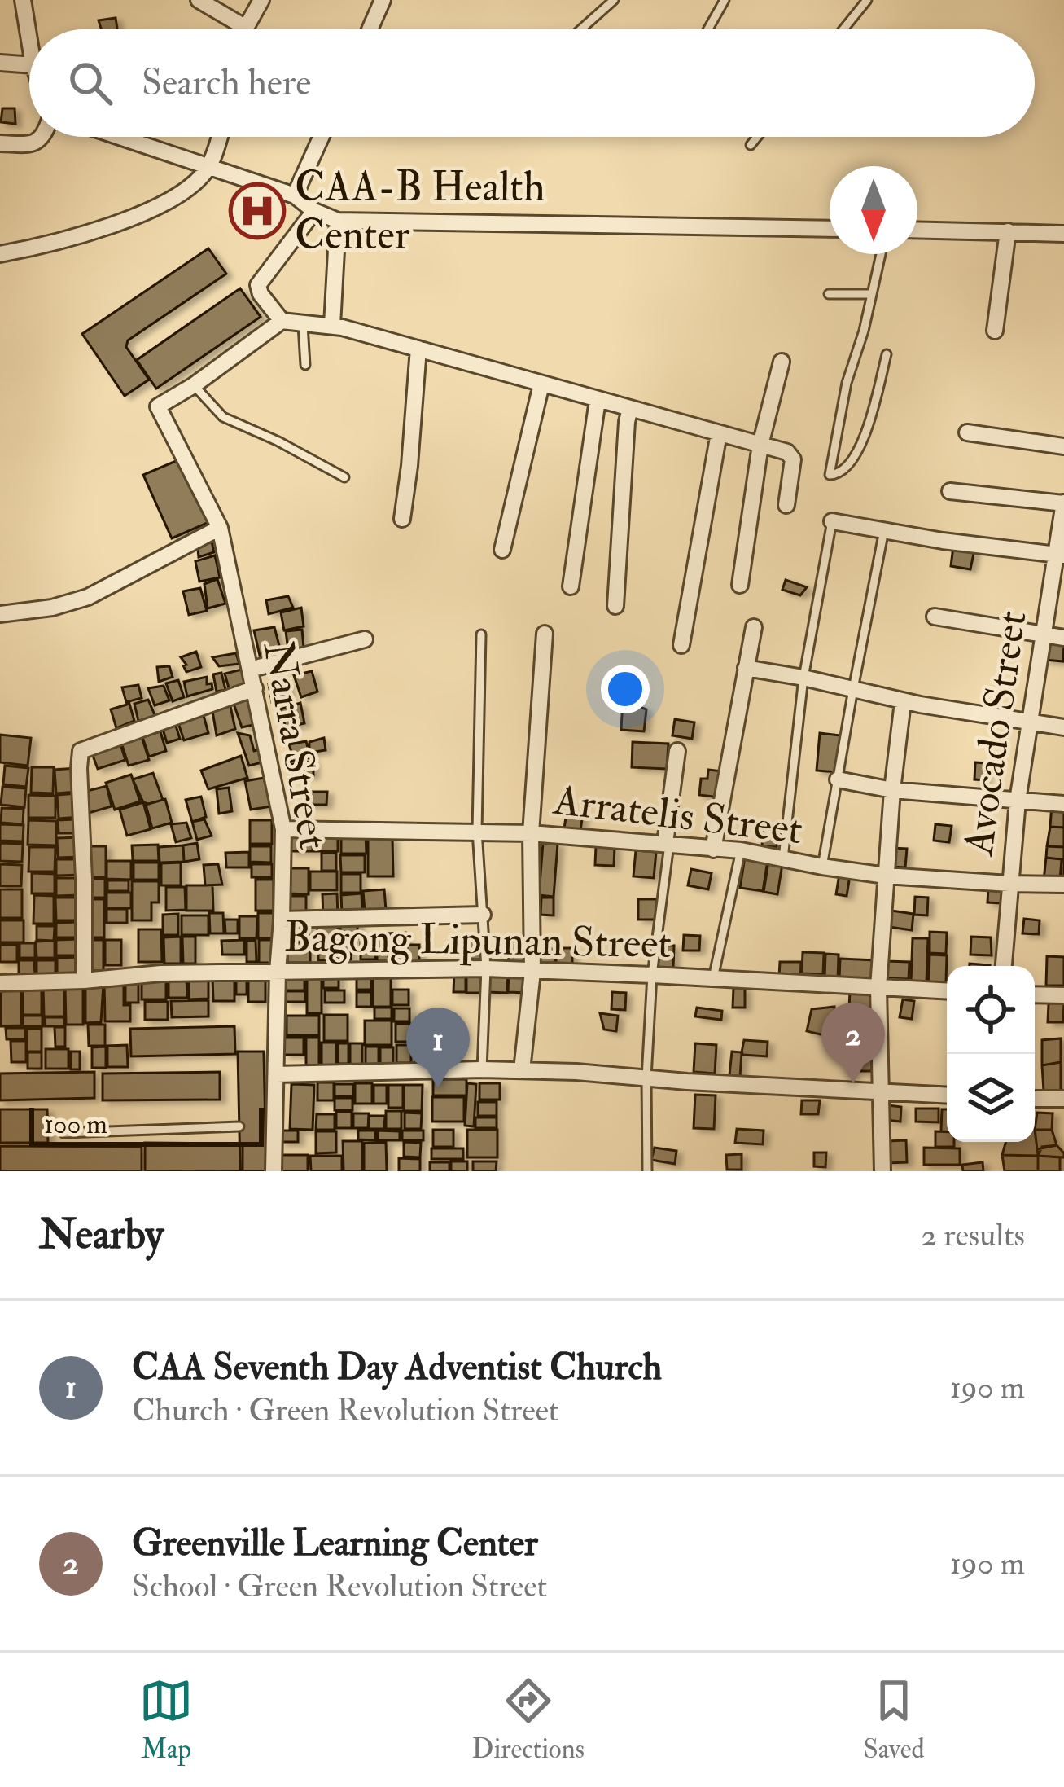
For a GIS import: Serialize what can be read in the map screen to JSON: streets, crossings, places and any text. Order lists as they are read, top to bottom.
{
  "streets": {
    "street": [
      "Avocado Street",
      "Narra Street",
      "Arratelis Street",
      "Bagong Lipunan Street"
    ]
  },
  "crossings": [
    ["Avocado Street", "Arratelis Street"],
    ["Narra Street", "Arratelis Street"],
    ["Narra Street", "Bagong Lipunan Street"]
  ],
  "places": {
    "hospital": ["CAA-B Health Center"]
  },
  "scale_bar": "100 m",
  "north": "bottom",
  "page": {
    "search": "Search here",
    "pins": ["2", "1"],
    "scale": "100 m",
    "heading": ["Nearby", "2 results"],
    "list": [
      {
        "mark": "1",
        "name": "CAA Seventh Day Adventist Church",
        "note": "Church · Green Revolution Street",
        "value": "190 m"
      },
      {
        "mark": "2",
        "name": "Greenville Learning Center",
        "note": "School · Green Revolution Street",
        "value": "190 m"
      }
    ],
    "nav": ["Map", "Directions", "Saved"]
  }
}
